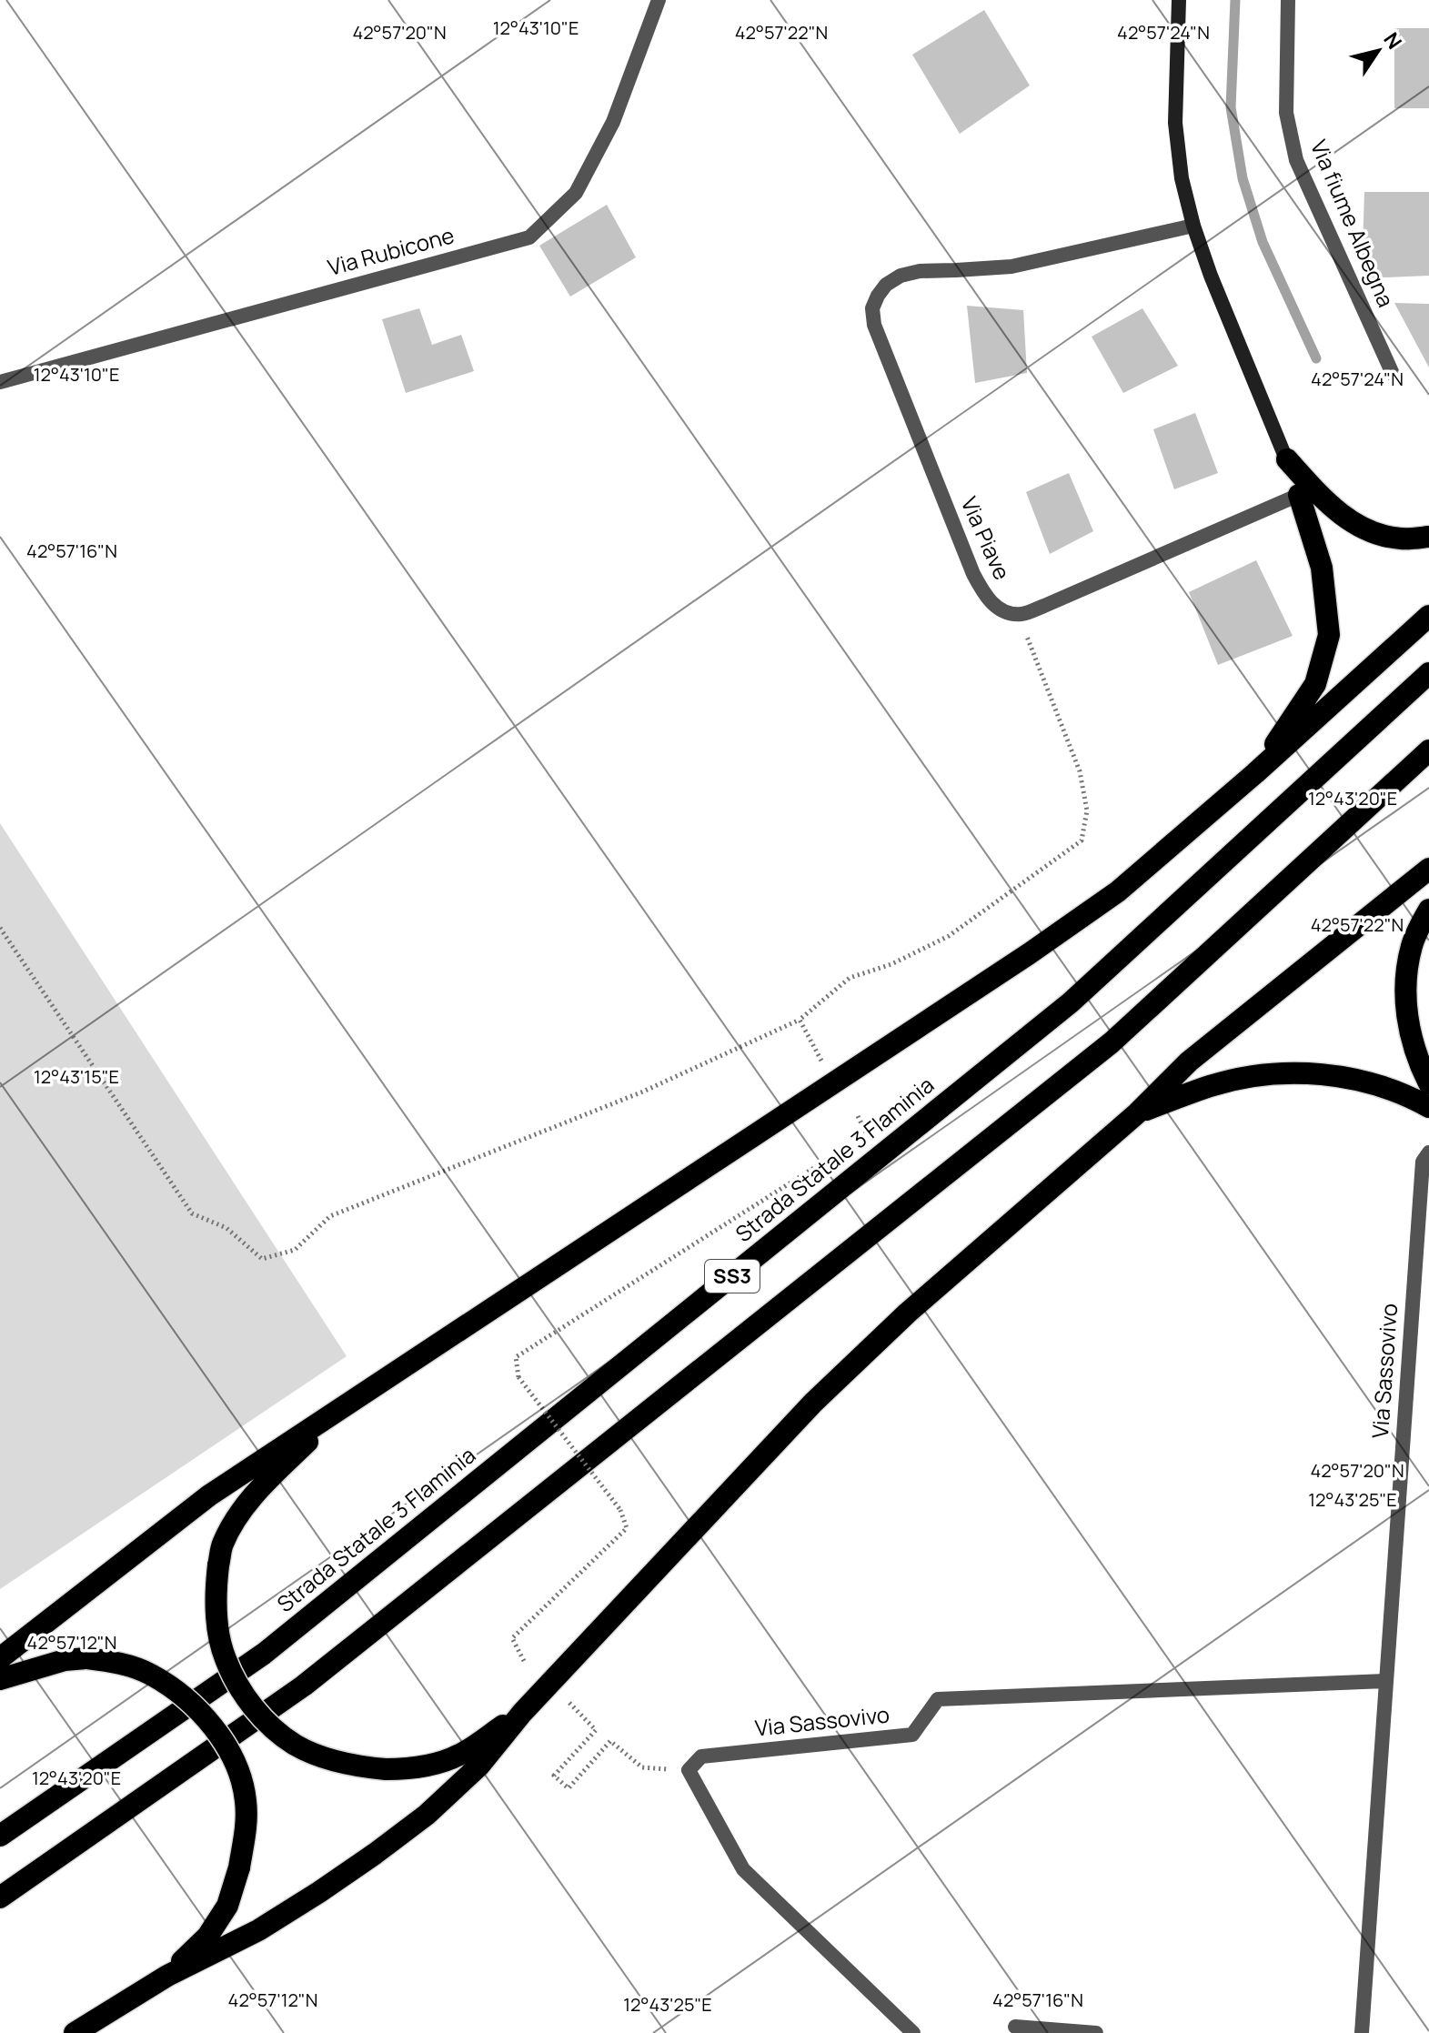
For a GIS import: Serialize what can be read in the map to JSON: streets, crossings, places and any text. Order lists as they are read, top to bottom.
{
  "streets": {
    "highway": ["Strada Statale 3 Flaminia", "SS3"],
    "street": [
      "Via fiume Albegna",
      "Via Rubicone",
      "Via Piave",
      "Via Sassovivo"
    ]
  },
  "north": "top right",
  "coordinates": [
    "12°43'10\"E",
    "42°57'20\"N",
    "42°57'22\"N",
    "42°57'24\"N",
    "42°57'16\"N",
    "12°43'20\"E",
    "12°43'15\"E",
    "12°43'25\"E",
    "42°57'12\"N"
  ]
}
